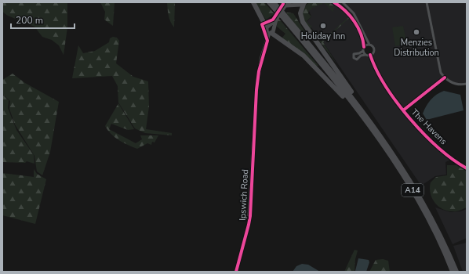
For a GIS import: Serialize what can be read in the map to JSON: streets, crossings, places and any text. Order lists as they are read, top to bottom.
{
  "streets": {
    "highway": ["A14"],
    "street": ["The Havens", "Ipswich Road"]
  },
  "crossings": [
    ["A14", "Ipswich Road"]
  ],
  "places": ["Holiday Inn", "Menzies Distribution"],
  "scale_bar": "200 m"
}
